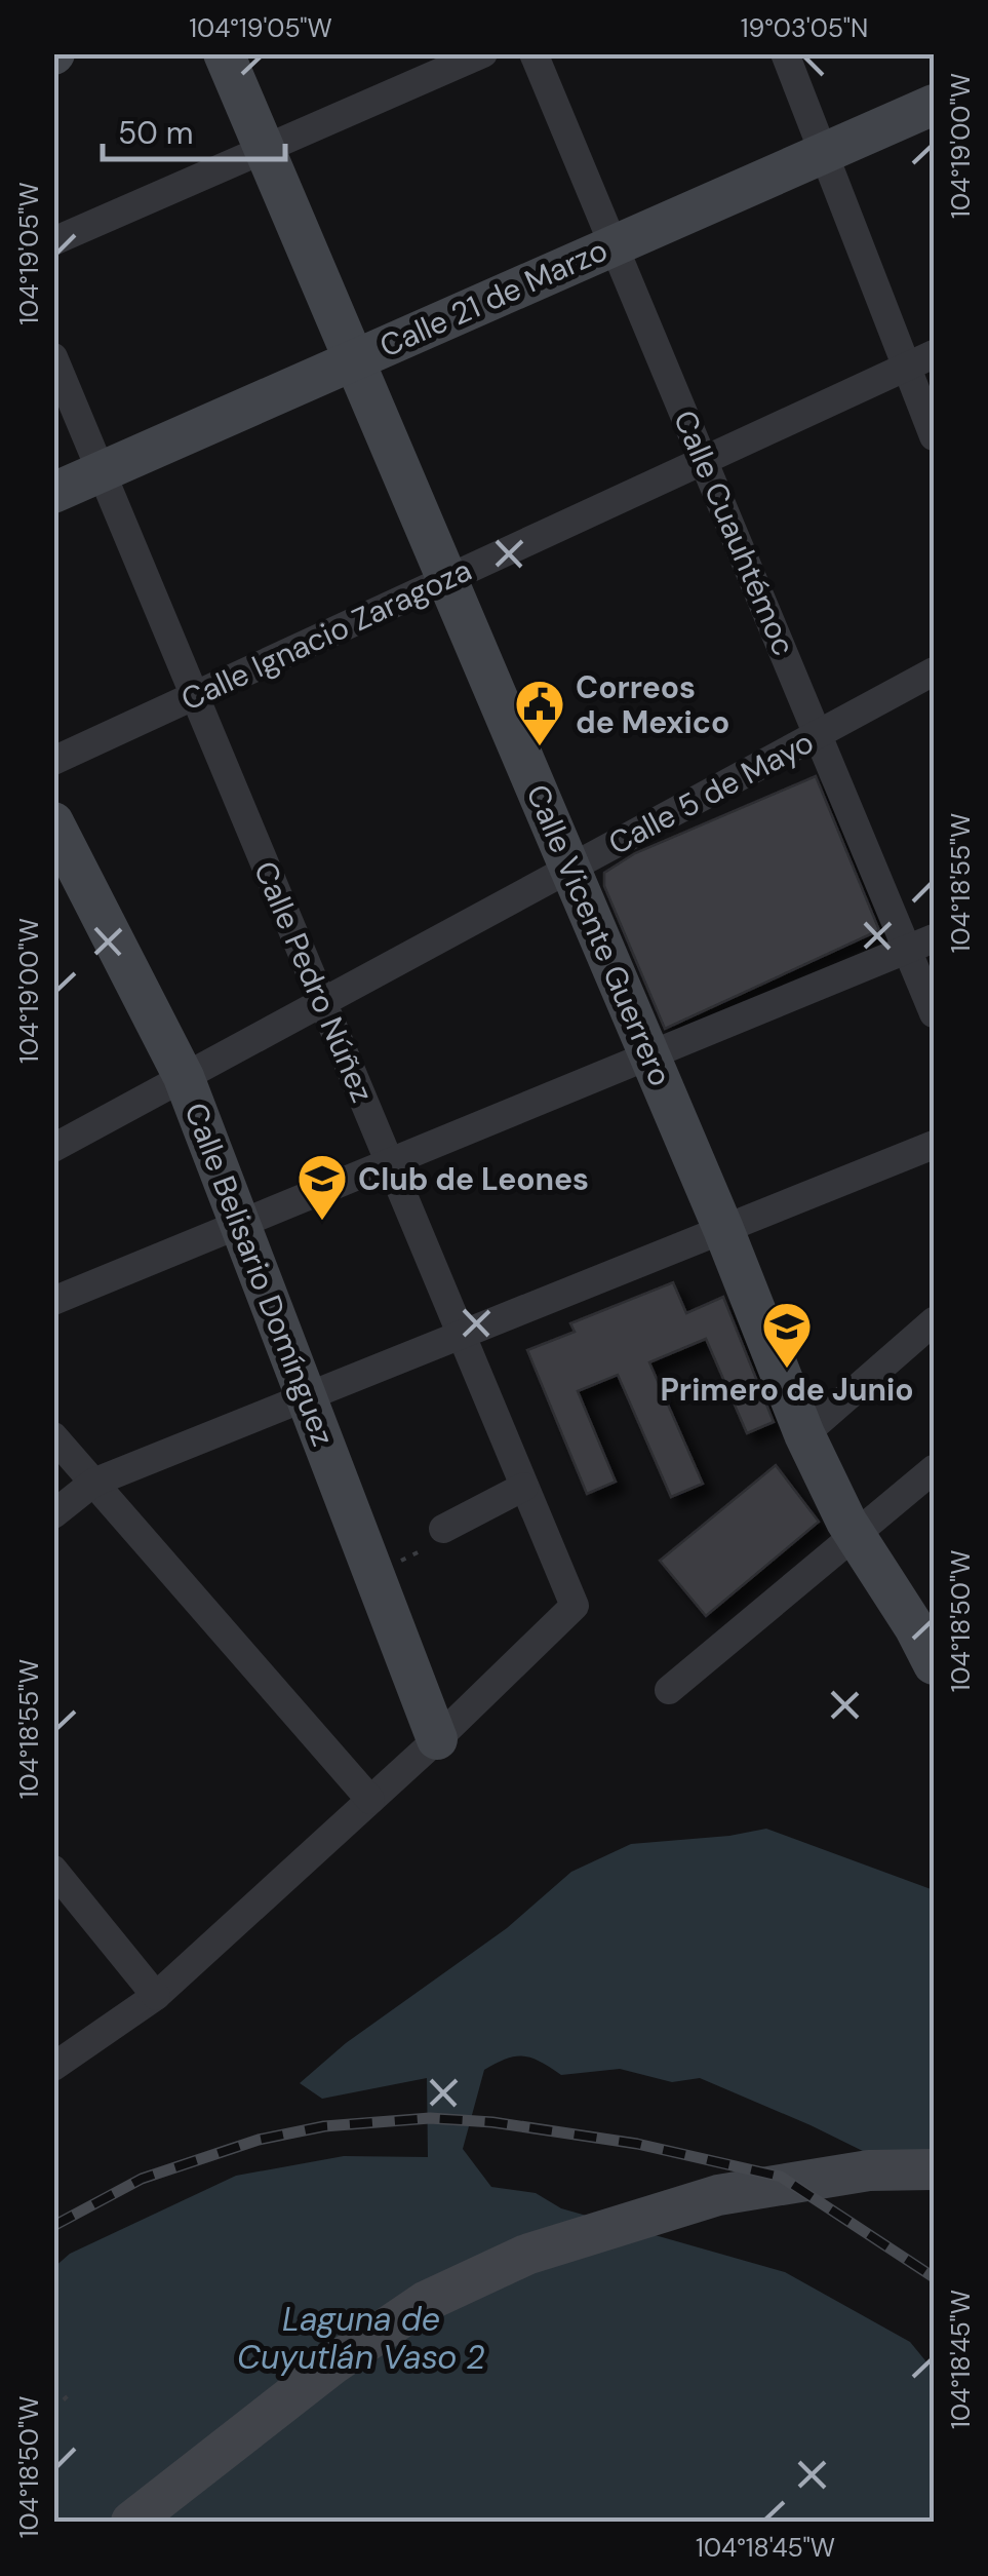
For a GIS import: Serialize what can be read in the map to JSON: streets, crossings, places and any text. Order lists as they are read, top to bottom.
{
  "streets": {
    "street": [
      "Calle 21 de Marzo",
      "Calle Cuauhtémoc",
      "Calle Ignacio Zaragoza",
      "Calle 5 de Mayo",
      "Calle Vicente Guerrero",
      "Calle Pedro Núñez",
      "Calle Belisario Domínguez"
    ]
  },
  "crossings": [
    ["Calle 21 de Marzo", "Calle Cuauhtémoc"],
    ["Calle 21 de Marzo", "Calle Vicente Guerrero"],
    ["Calle 21 de Marzo", "Calle Pedro Núñez"],
    ["Calle Cuauhtémoc", "Calle Ignacio Zaragoza"],
    ["Calle Cuauhtémoc", "Calle 5 de Mayo"],
    ["Calle Ignacio Zaragoza", "Calle Vicente Guerrero"],
    ["Calle Ignacio Zaragoza", "Calle Pedro Núñez"],
    ["Calle 5 de Mayo", "Calle Vicente Guerrero"],
    ["Calle 5 de Mayo", "Calle Pedro Núñez"],
    ["Calle 5 de Mayo", "Calle Belisario Domínguez"],
    ["Calle Pedro Núñez", "Calle Belisario Domínguez"]
  ],
  "water": ["Laguna de Cuyutlán Vaso 2"],
  "places": {
    "public building": ["Correos de Mexico"],
    "school or university": ["Club de Leones", "Primero de Junio"]
  },
  "scale_bar": "50 m",
  "coordinates": [
    "104°19'05\"W",
    "19°03'05\"N",
    "104°19'00\"W",
    "104°18'55\"W",
    "104°18'50\"W",
    "104°18'45\"W"
  ]
}
